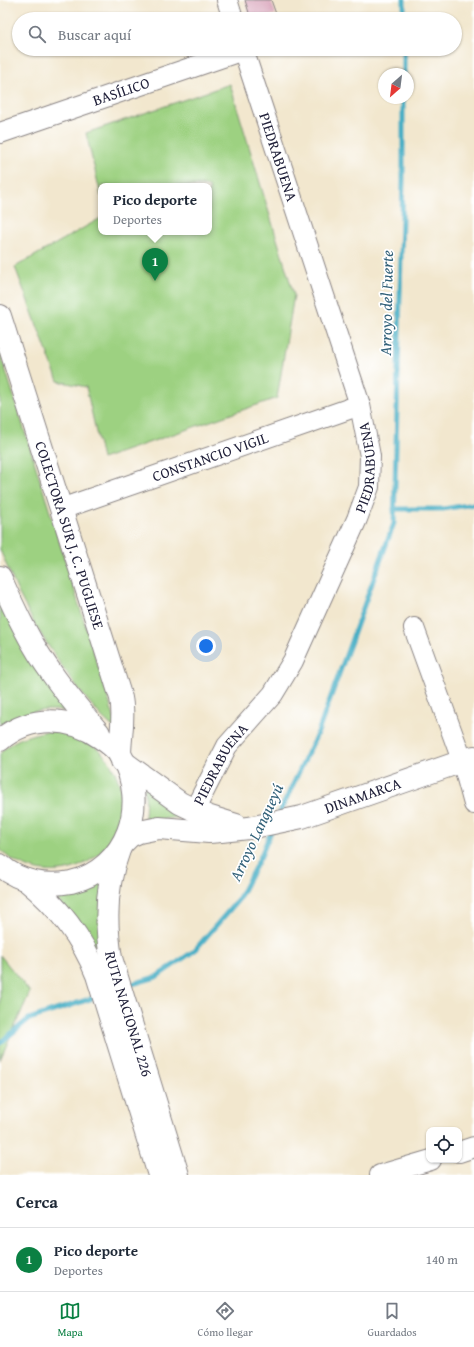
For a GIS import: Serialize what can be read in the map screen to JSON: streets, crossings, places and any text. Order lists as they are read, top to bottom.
{
  "streets": {
    "main road": ["COLECTORA SUR J. C. PUGLIESE", "DINAMARCA", "RUTA NACIONAL 226"],
    "street": ["BASÍLICO", "PIEDRABUENA", "CONSTANCIO VIGIL"]
  },
  "crossings": [
    ["PIEDRABUENA", "CONSTANCIO VIGIL"],
    ["CONSTANCIO VIGIL", "COLECTORA SUR J. C. PUGLIESE"],
    ["COLECTORA SUR J. C. PUGLIESE", "RUTA NACIONAL 226"],
    ["DINAMARCA", "RUTA NACIONAL 226"]
  ],
  "water": ["Arroyo del Fuerte", "Arroyo Langueyú"],
  "north": "bottom left",
  "page": {
    "search": "Buscar aquí",
    "popup": ["Pico deporte", "Deportes"],
    "pins": "1",
    "heading": "Cerca",
    "list": [
      {
        "mark": "1",
        "name": "Pico deporte",
        "note": "Deportes",
        "value": "140 m"
      }
    ],
    "nav": ["Mapa", "Cómo llegar", "Guardados"]
  }
}
